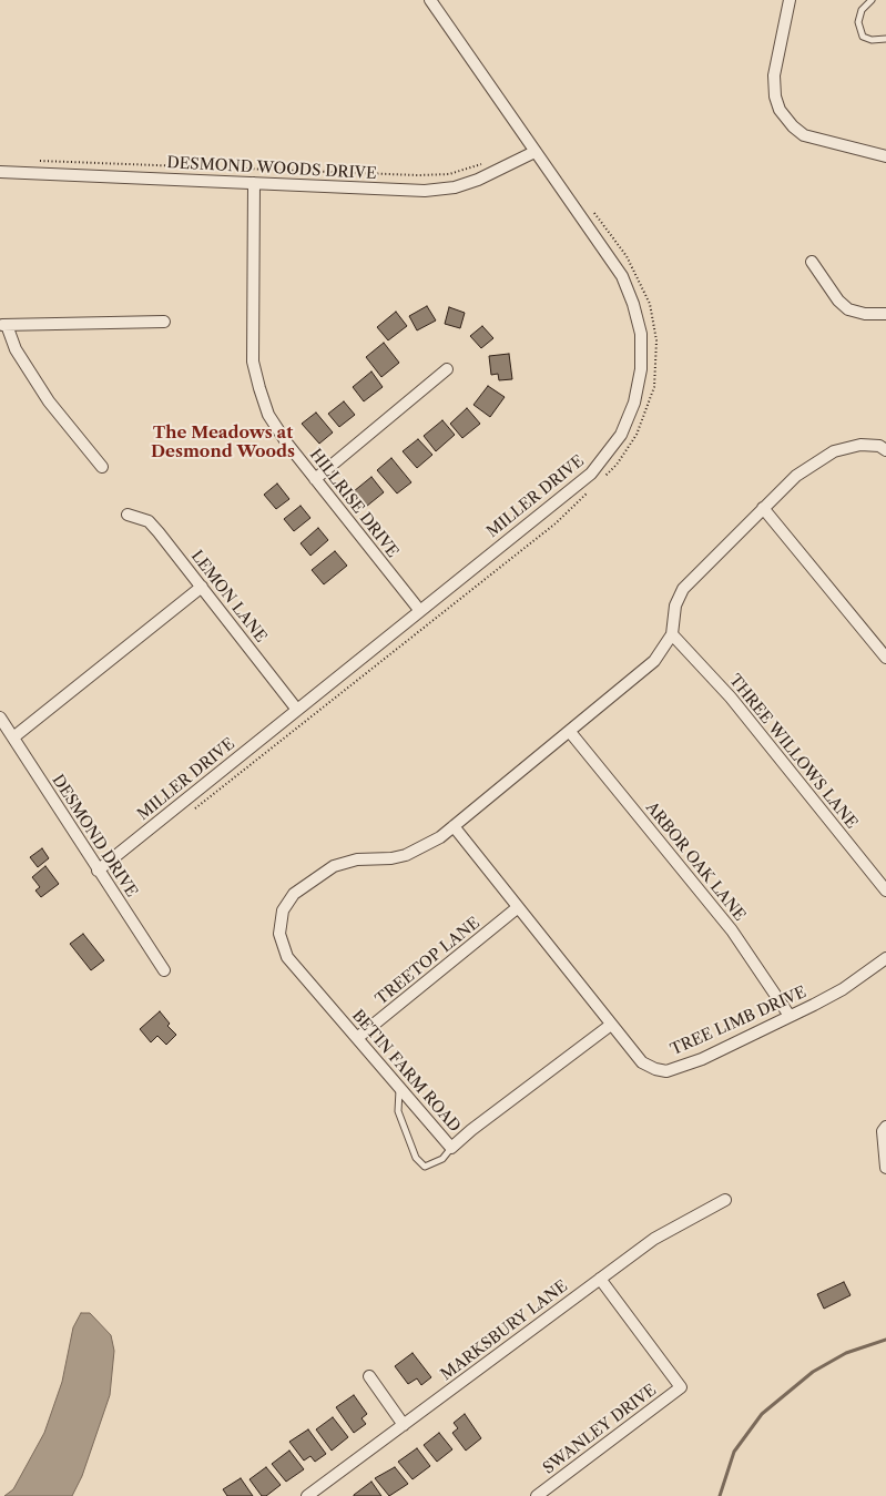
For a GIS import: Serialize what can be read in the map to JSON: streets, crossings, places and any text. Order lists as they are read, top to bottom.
{
  "streets": {
    "street": [
      "DESMOND WOODS DRIVE",
      "MILLER DRIVE",
      "HILLRISE DRIVE",
      "LEMON LANE",
      "THREE WILLOWS LANE",
      "DESMOND DRIVE",
      "ARBOR OAK LANE",
      "TREETOP LANE",
      "TREE LIMB DRIVE",
      "BETIN FARM ROAD",
      "MARKSBURY LANE",
      "SWANLEY DRIVE"
    ]
  },
  "crossings": [
    ["DESMOND WOODS DRIVE", "MILLER DRIVE"],
    ["DESMOND WOODS DRIVE", "HILLRISE DRIVE"],
    ["MILLER DRIVE", "HILLRISE DRIVE"],
    ["MILLER DRIVE", "LEMON LANE"],
    ["MILLER DRIVE", "DESMOND DRIVE"],
    ["THREE WILLOWS LANE", "BETIN FARM ROAD"],
    ["ARBOR OAK LANE", "TREE LIMB DRIVE"],
    ["ARBOR OAK LANE", "BETIN FARM ROAD"],
    ["TREETOP LANE", "BETIN FARM ROAD"],
    ["TREE LIMB DRIVE", "BETIN FARM ROAD"],
    ["MARKSBURY LANE", "SWANLEY DRIVE"]
  ],
  "districts": ["The Meadows at Desmond Woods"]
}
